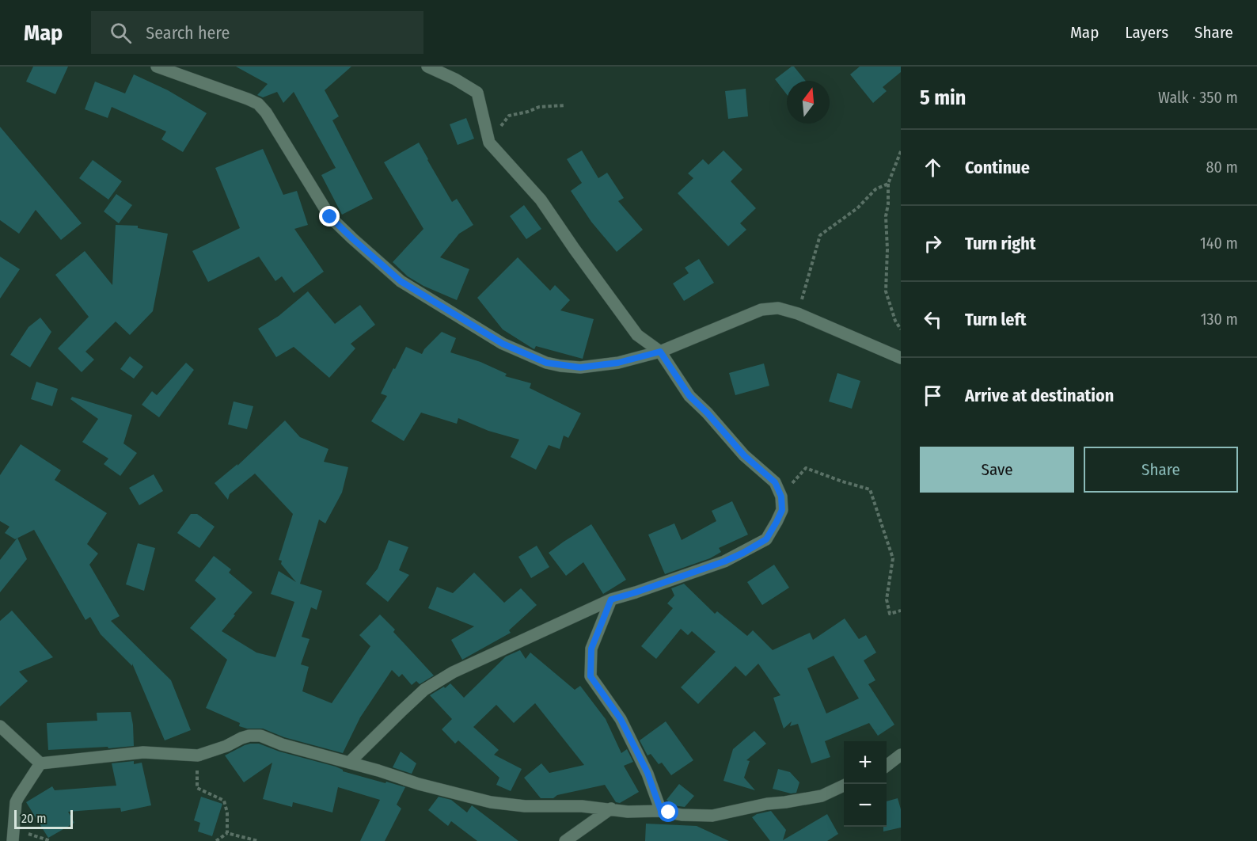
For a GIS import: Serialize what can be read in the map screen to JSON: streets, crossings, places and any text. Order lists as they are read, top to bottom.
{
  "scale_bar": "20 m",
  "north": "top",
  "page": {
    "header": "Map",
    "search": "Search here",
    "nav": ["Map", "Layers", "Share"],
    "heading": ["5 min", "Walk · 350 m"],
    "list": [
      ["Continue", "80 m"],
      ["Turn right", "140 m"],
      ["Turn left", "130 m"],
      "Arrive at destination"
    ],
    "buttons": ["Save", "Share"],
    "map_buttons": ["+", "−"],
    "scale": "20 m"
  }
}
